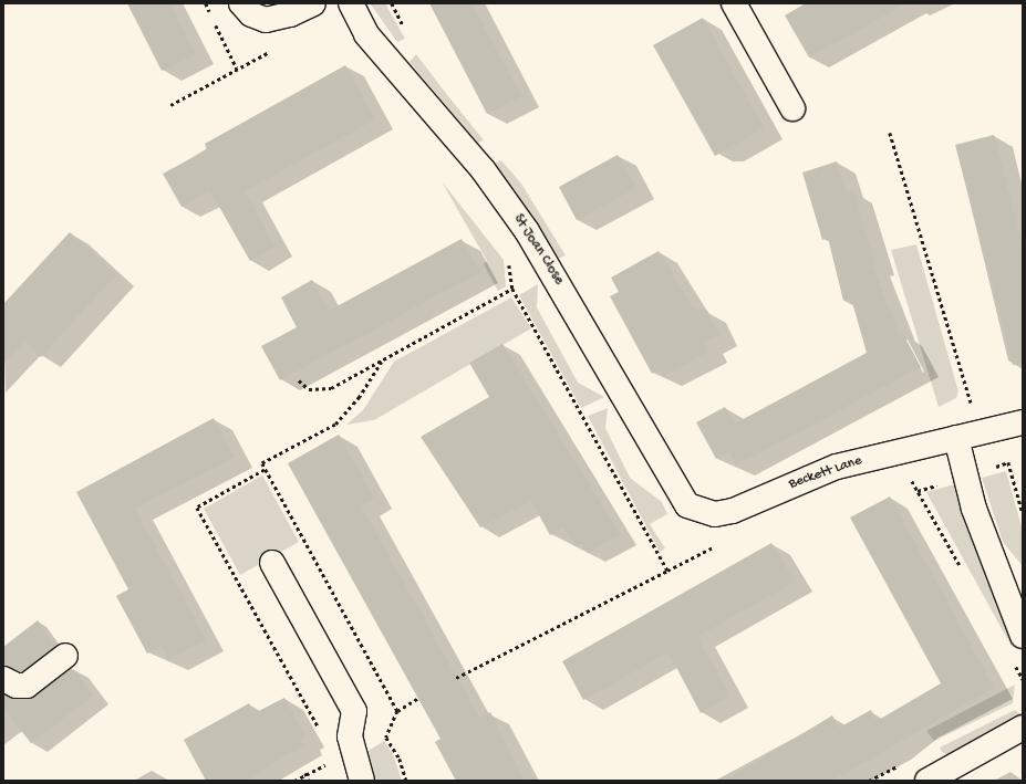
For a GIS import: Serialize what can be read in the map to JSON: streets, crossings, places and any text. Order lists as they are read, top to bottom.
{
  "streets": {
    "street": ["St Joan Close", "Beckett Lane"]
  },
  "crossings": [
    ["St Joan Close", "Beckett Lane"]
  ]
}
